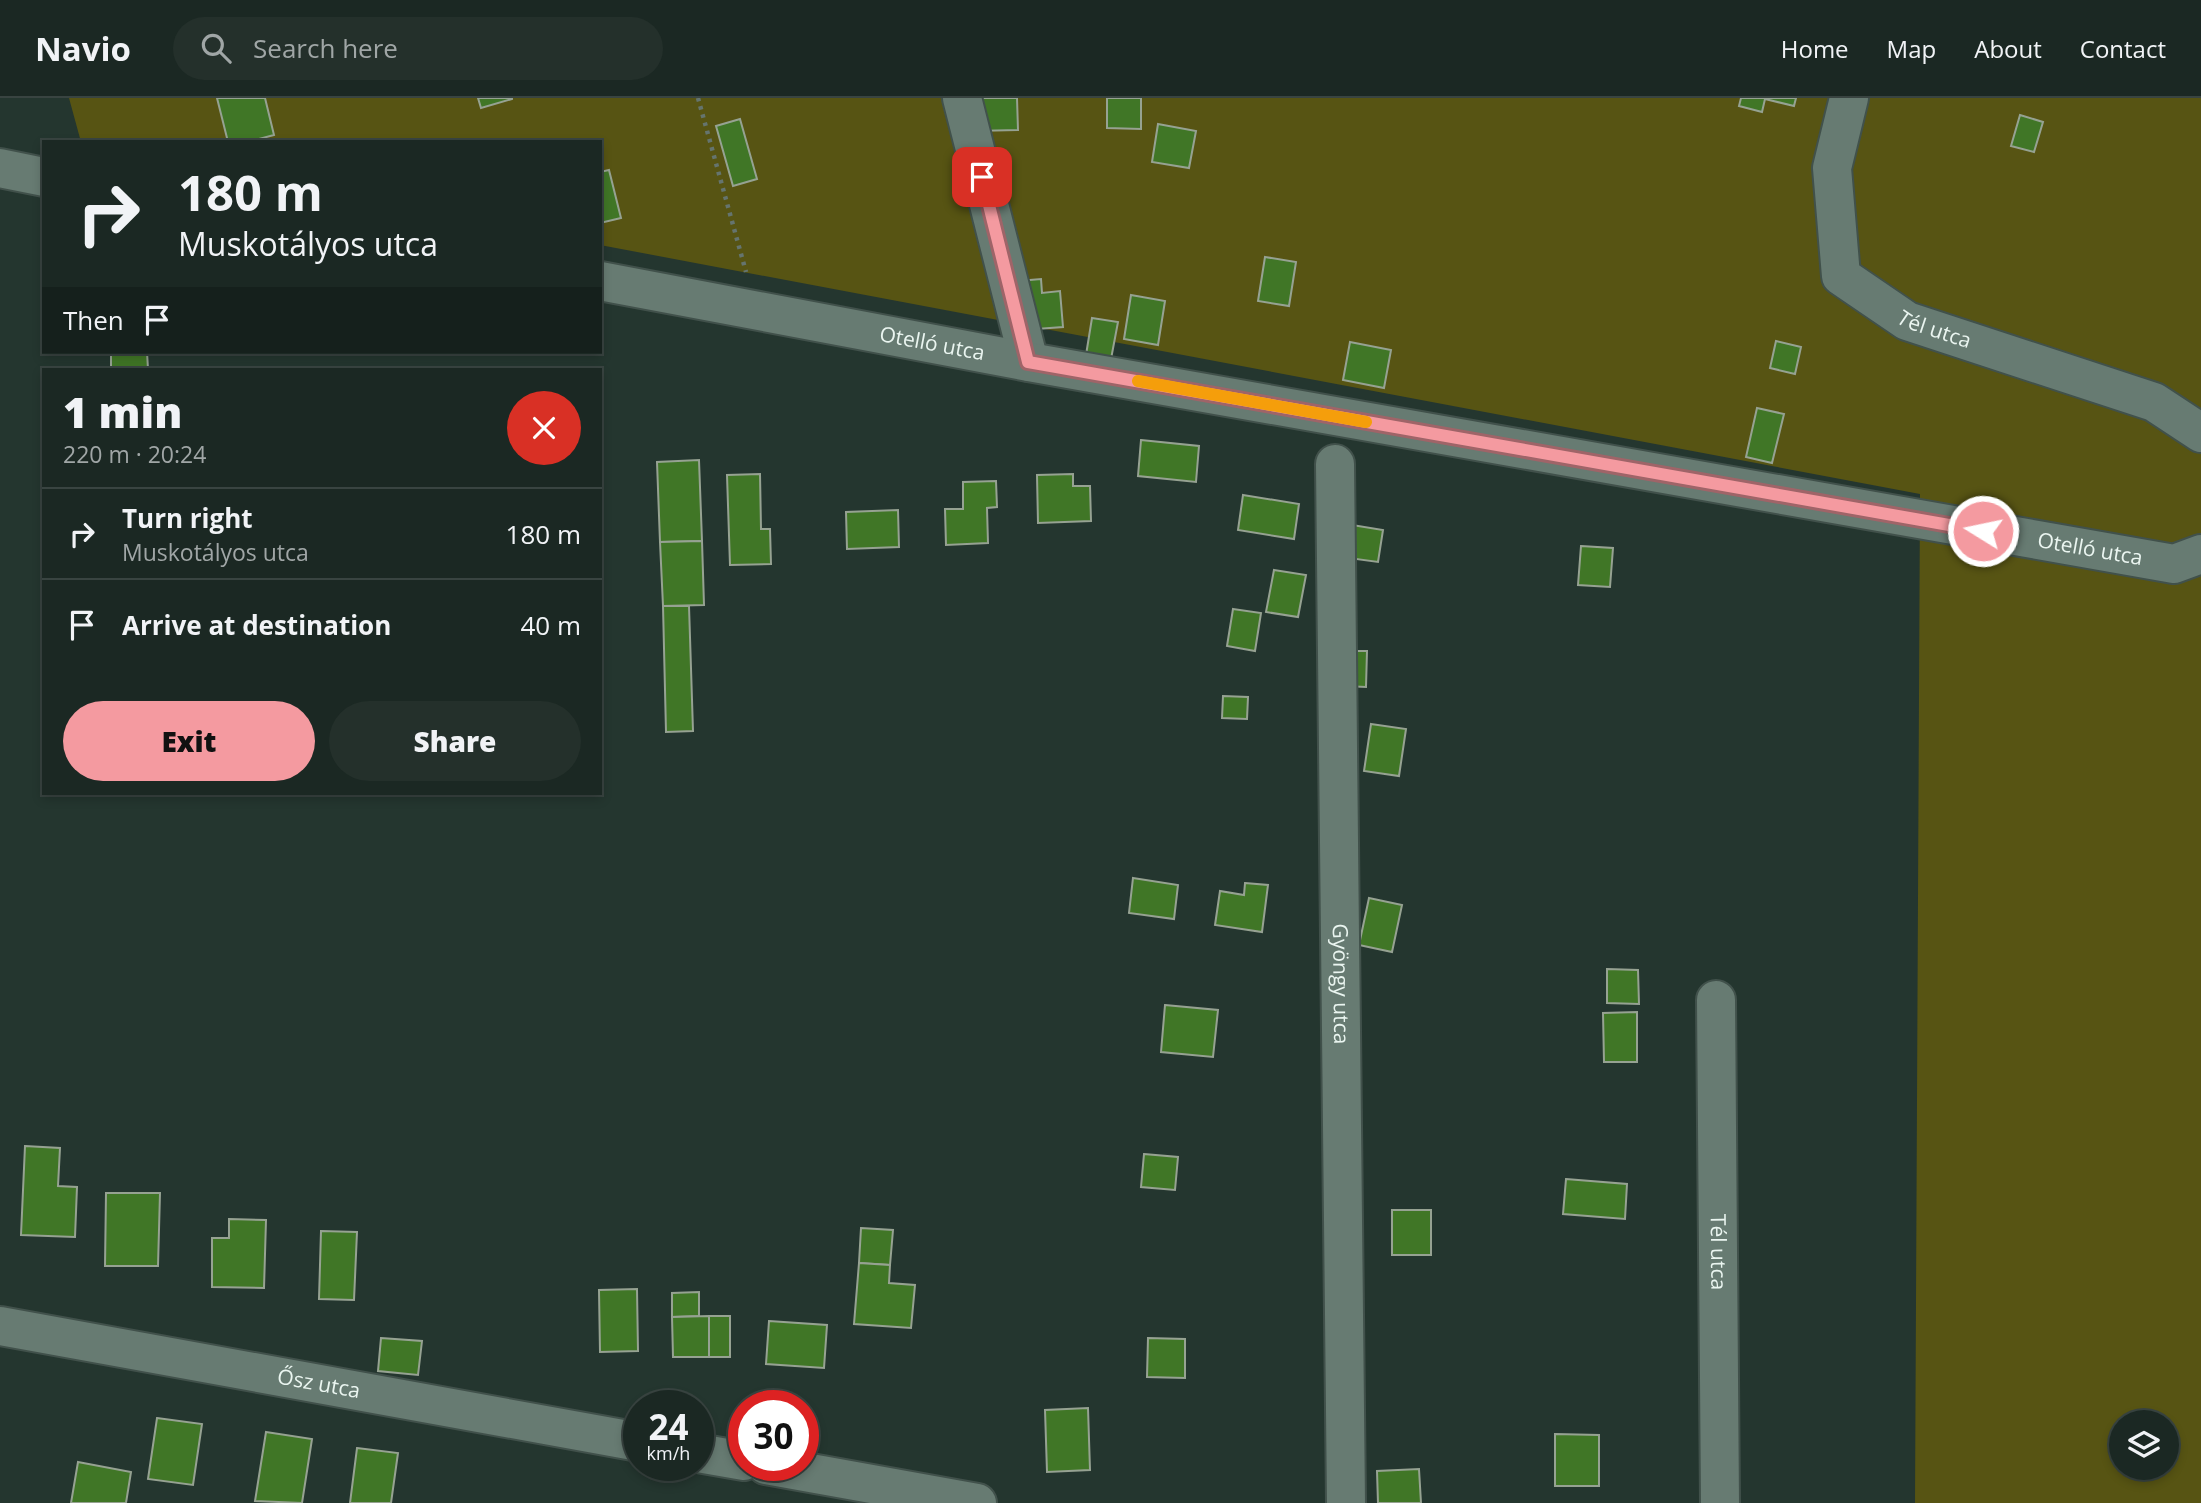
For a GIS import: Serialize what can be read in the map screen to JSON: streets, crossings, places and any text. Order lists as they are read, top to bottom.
{
  "streets": {
    "street": [
      "Tél utca",
      "Otelló utca",
      "Gyöngy utca",
      "Ősz utca"
    ]
  },
  "page": {
    "header": "Navio",
    "search": "Search here",
    "nav": [
      "Home",
      "Map",
      "About",
      "Contact"
    ],
    "turn": ["180 m", "Muskotályos utca"],
    "then": "Then",
    "heading": ["1 min", "220 m · 20:24"],
    "list": [
      {
        "name": "Turn right",
        "note": "Muskotályos utca",
        "value": "180 m"
      },
      {
        "name": "Arrive at destination",
        "value": "40 m"
      }
    ],
    "buttons": ["Exit", "Share"],
    "speed": "24 km/h",
    "limit": "30"
  }
}
